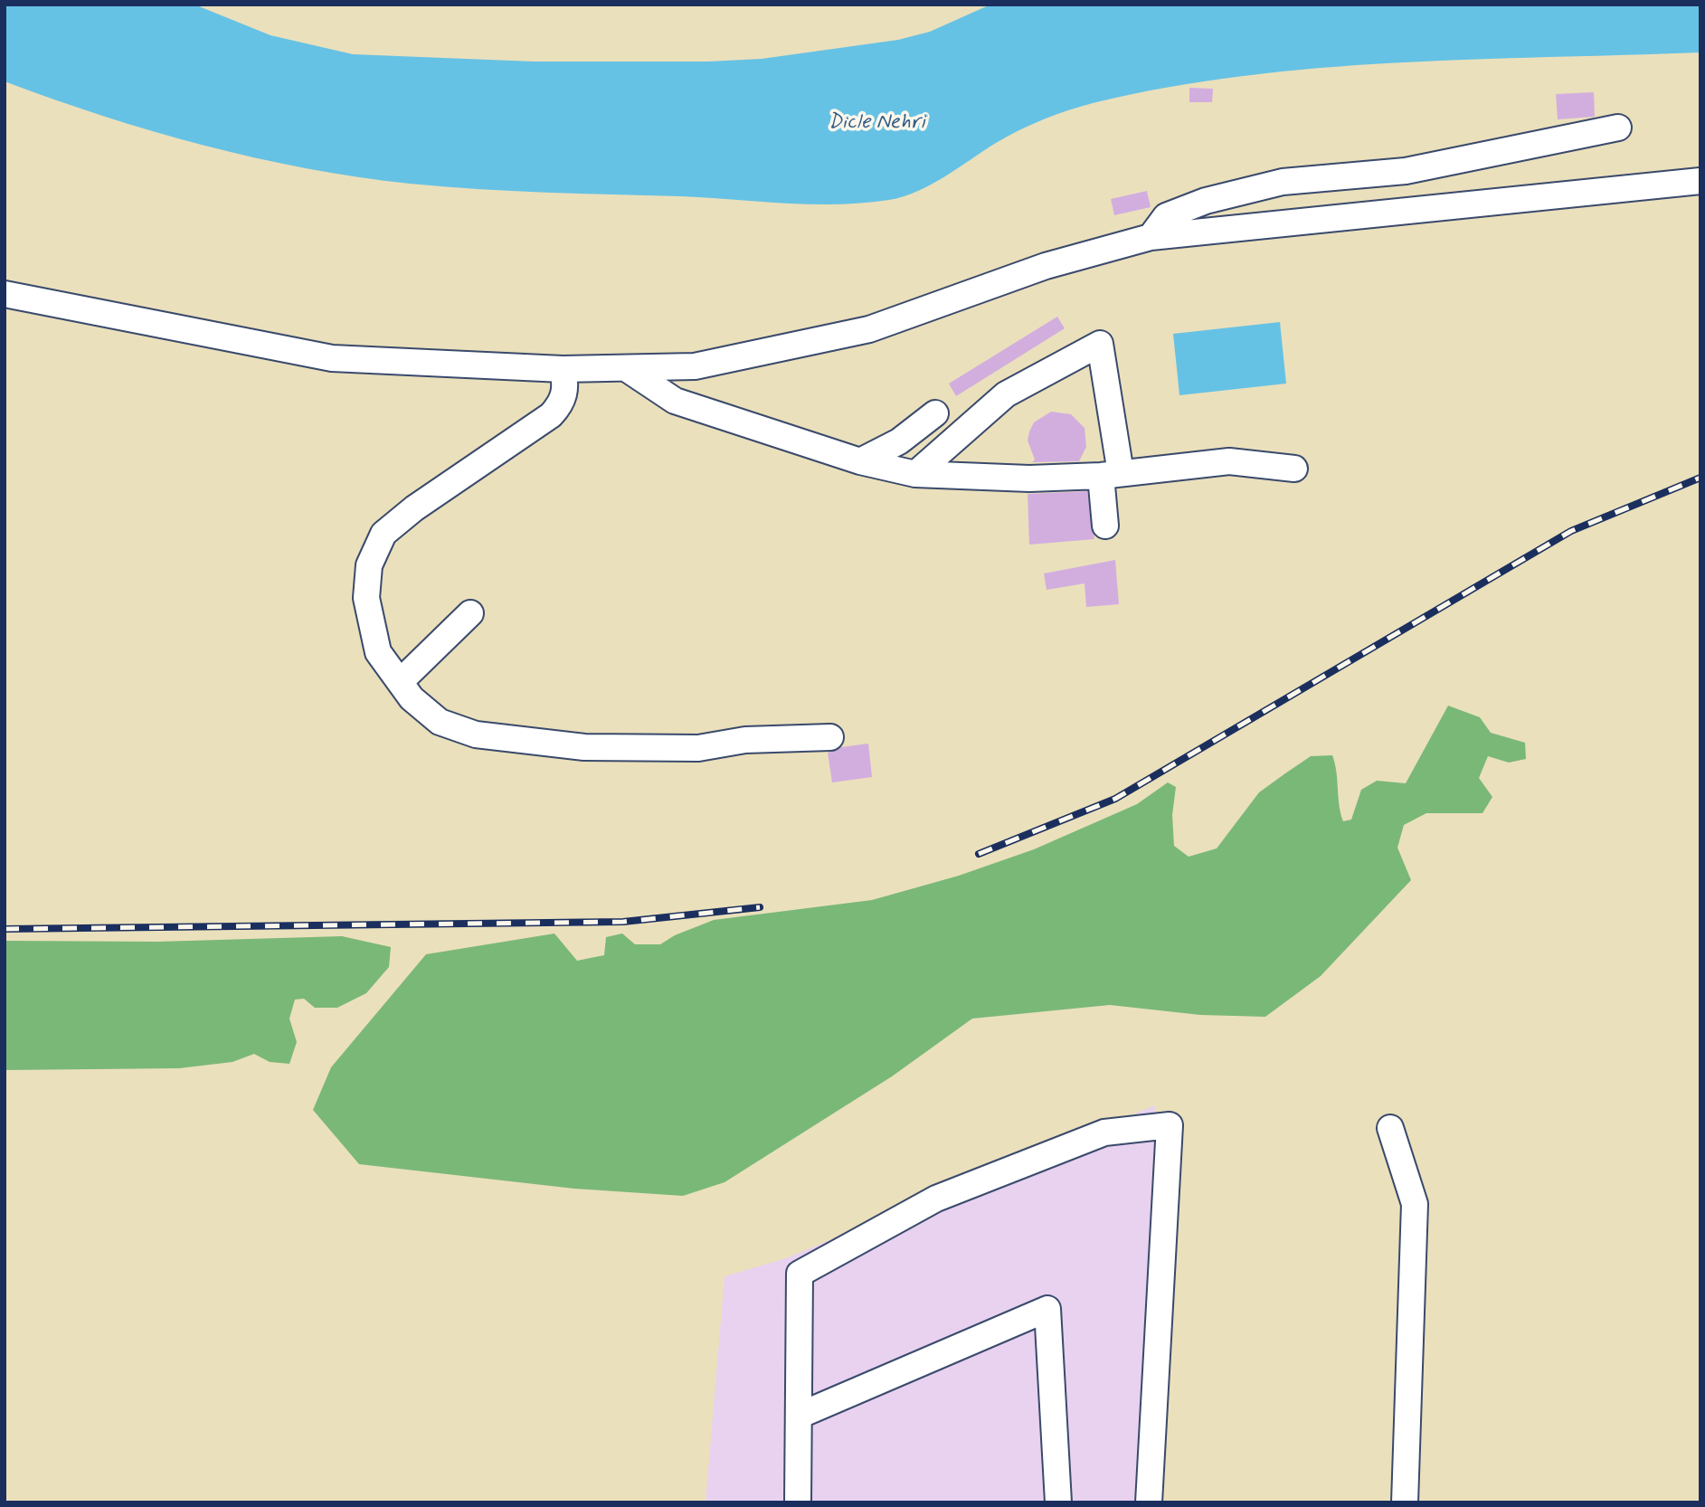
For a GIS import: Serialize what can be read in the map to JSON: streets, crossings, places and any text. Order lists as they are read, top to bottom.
{
  "water": ["Dicle Nehri"]
}
